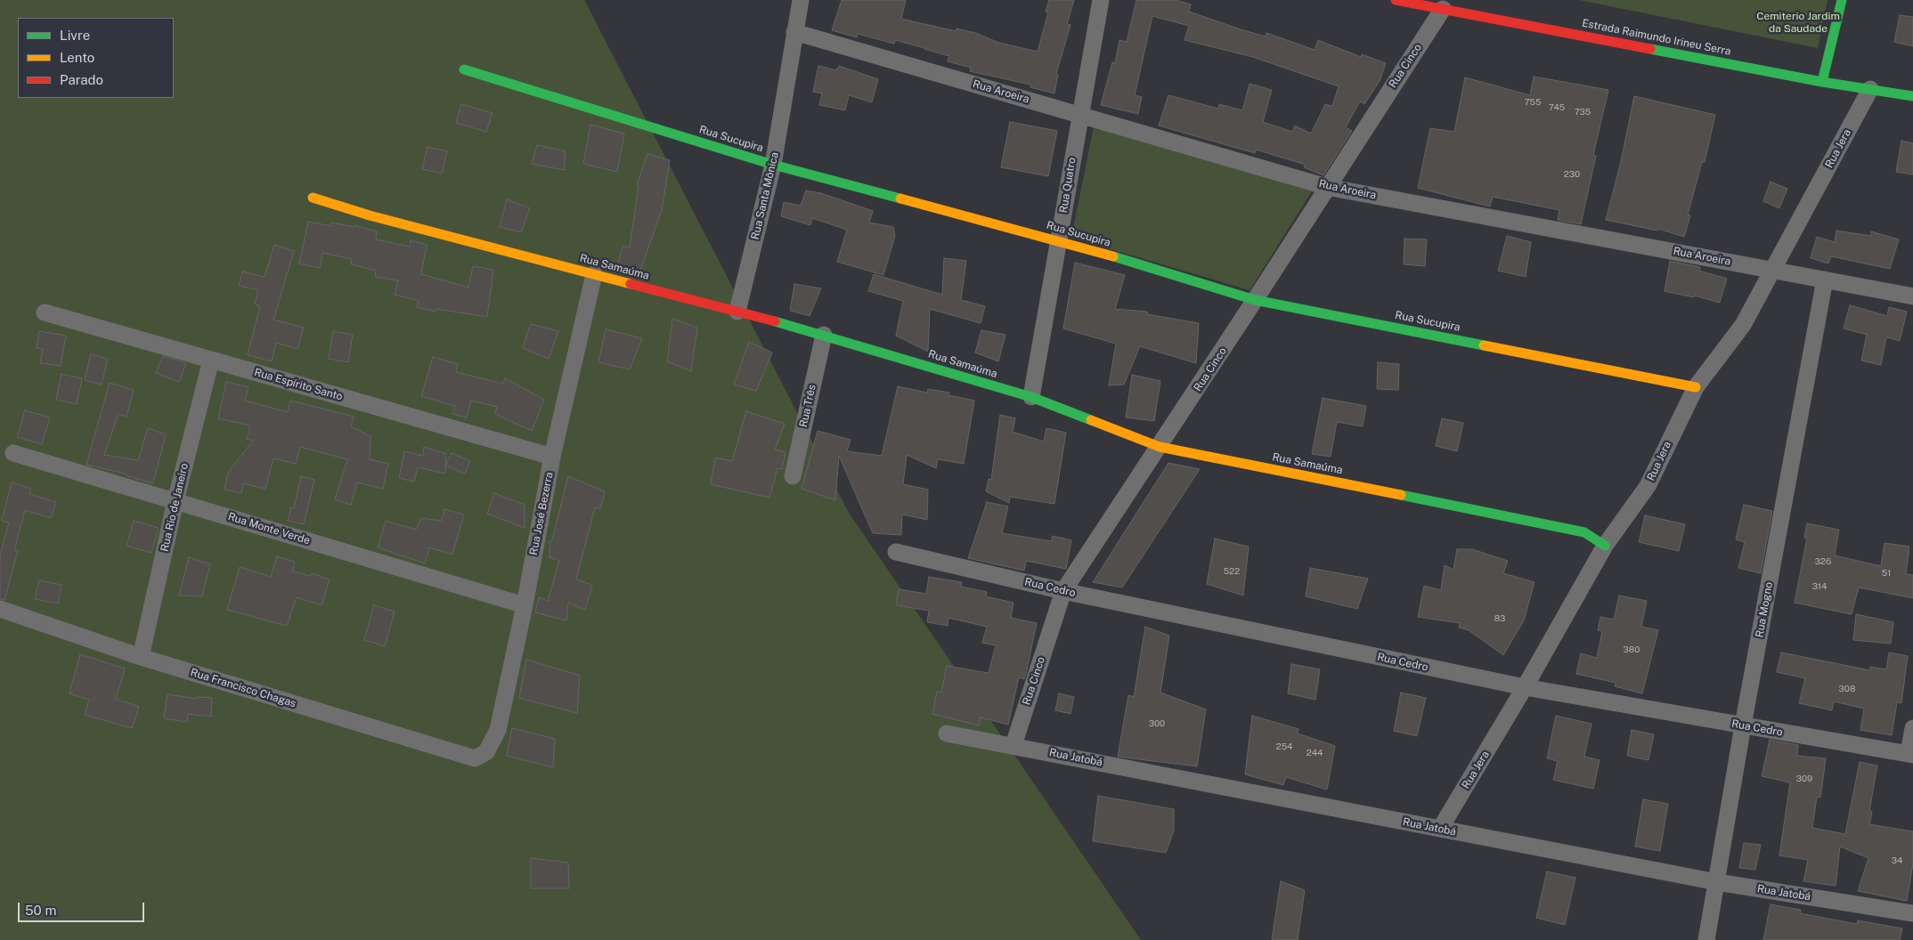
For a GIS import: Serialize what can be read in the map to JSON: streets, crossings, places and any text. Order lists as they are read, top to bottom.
{
  "streets": {
    "street": [
      "Estrada Raimundo Irineu Serra",
      "Rua Cinco",
      "Rua Aroeira",
      "Rua Sucupira",
      "Rua Jera",
      "Rua Quatro",
      "Rua Santa Mônica",
      "Rua Samaúma",
      "Rua Espírito Santo",
      "Rua Três",
      "Rua Rio de Janeiro",
      "Rua José Bezerra",
      "Rua Monte Verde",
      "Rua Cedro",
      "Rua Mogno",
      "Rua Francisco Chagas",
      "Rua Jatobá"
    ]
  },
  "crossings": [
    ["Estrada Raimundo Irineu Serra", "Rua Cinco"],
    ["Estrada Raimundo Irineu Serra", "Rua Jera"],
    ["Rua Cinco", "Rua Aroeira"],
    ["Rua Cinco", "Rua Sucupira"],
    ["Rua Cinco", "Rua Samaúma"],
    ["Rua Cinco", "Rua Cedro"],
    ["Rua Cinco", "Rua Jatobá"],
    ["Rua Aroeira", "Rua Jera"],
    ["Rua Aroeira", "Rua Quatro"],
    ["Rua Aroeira", "Rua Santa Mônica"],
    ["Rua Aroeira", "Rua Mogno"],
    ["Rua Sucupira", "Rua Jera"],
    ["Rua Sucupira", "Rua Quatro"],
    ["Rua Sucupira", "Rua Santa Mônica"],
    ["Rua Jera", "Rua Samaúma"],
    ["Rua Jera", "Rua Cedro"],
    ["Rua Jera", "Rua Jatobá"],
    ["Rua Quatro", "Rua Samaúma"],
    ["Rua Santa Mônica", "Rua Samaúma"],
    ["Rua Samaúma", "Rua Três"],
    ["Rua Samaúma", "Rua José Bezerra"],
    ["Rua Espírito Santo", "Rua Rio de Janeiro"],
    ["Rua Espírito Santo", "Rua José Bezerra"],
    ["Rua Rio de Janeiro", "Rua Monte Verde"],
    ["Rua Rio de Janeiro", "Rua Francisco Chagas"],
    ["Rua José Bezerra", "Rua Monte Verde"],
    ["Rua José Bezerra", "Rua Francisco Chagas"],
    ["Rua Cedro", "Rua Mogno"],
    ["Rua Mogno", "Rua Jatobá"]
  ],
  "parks": ["Cemiterio Jardim da Saudade"],
  "house_numbers": [
    "755",
    "745",
    "735",
    "230",
    "326",
    "522",
    "51",
    "314",
    "83",
    "380",
    "308",
    "300",
    "254",
    "244",
    "309",
    "34"
  ],
  "legend": ["Livre", "Lento", "Parado"],
  "scale_bar": "50 m"
}
